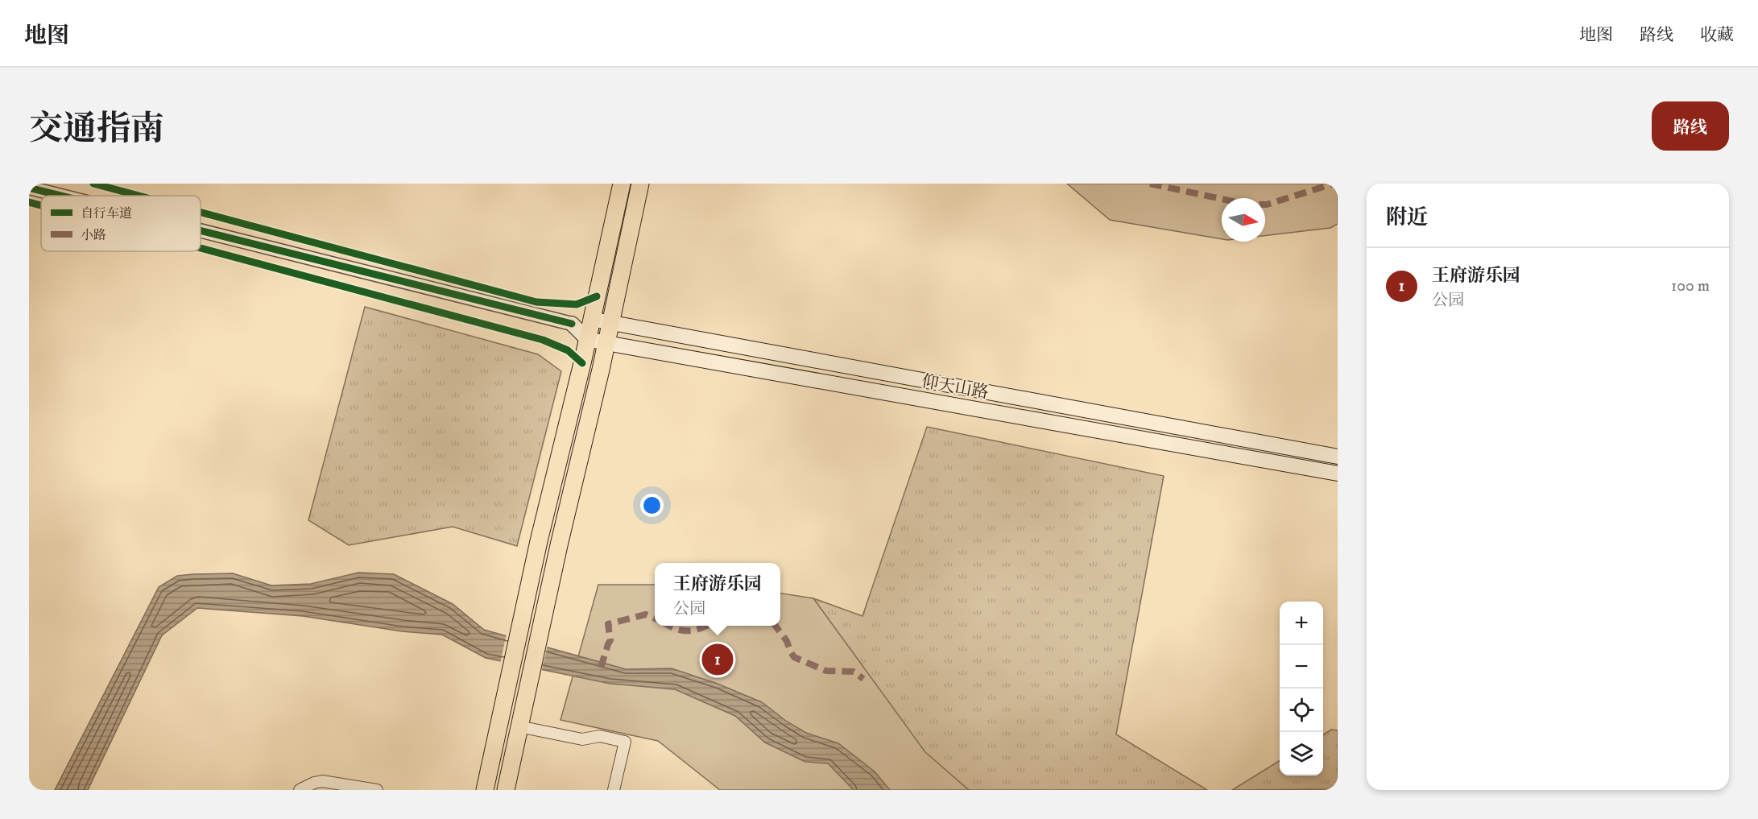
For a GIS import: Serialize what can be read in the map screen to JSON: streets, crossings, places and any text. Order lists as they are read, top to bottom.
{
  "streets": {
    "main road": ["仰天山路"]
  },
  "legend": ["自行车道", "小路"],
  "north": "right",
  "page": {
    "header": "地图",
    "nav": ["地图", "路线", "收藏"],
    "title": "交通指南",
    "buttons": "路线",
    "heading": "附近",
    "list": [
      {
        "mark": "1",
        "name": "王府游乐园",
        "note": "公园",
        "value": "100 m"
      }
    ],
    "popup": ["王府游乐园", "公园"],
    "map_buttons": ["+", "−"],
    "pins": "1"
  }
}
